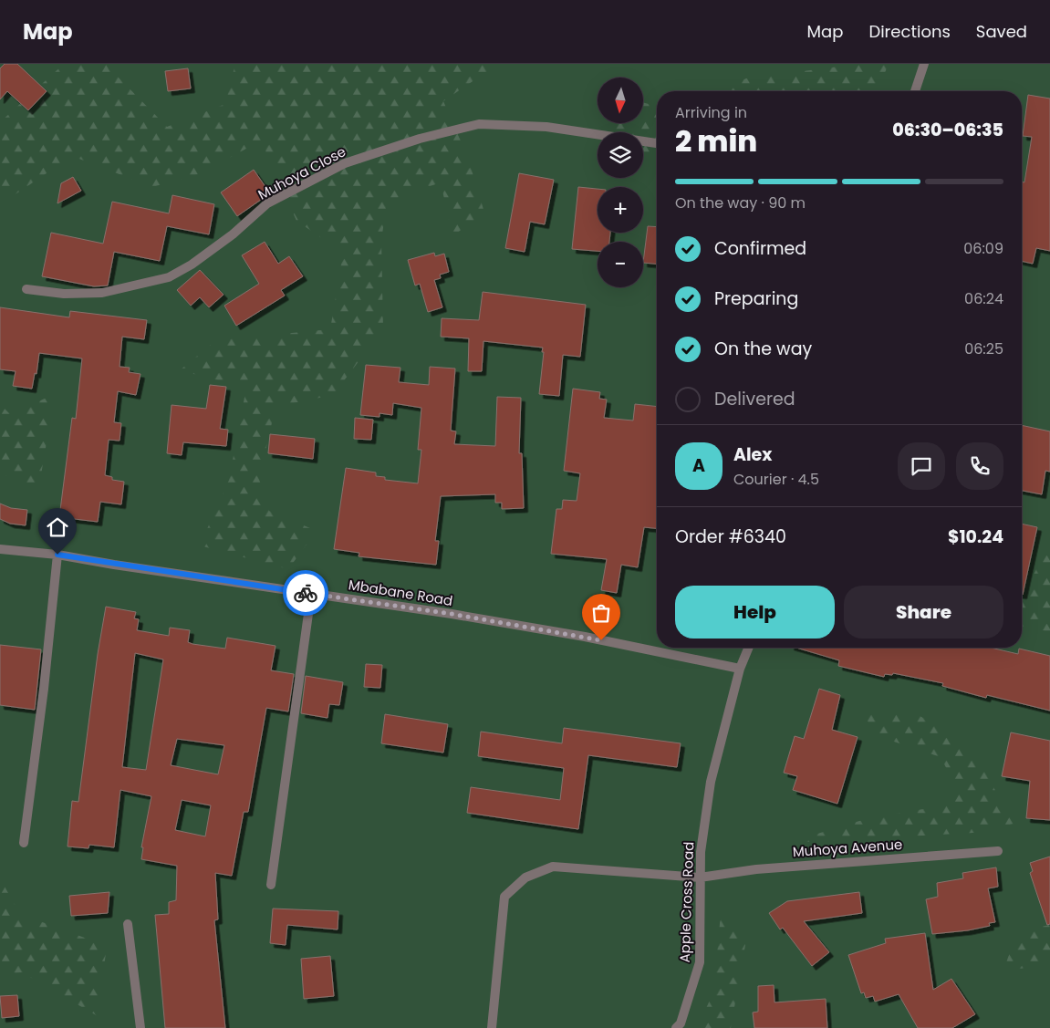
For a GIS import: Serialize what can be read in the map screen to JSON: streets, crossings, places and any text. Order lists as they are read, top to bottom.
{
  "streets": {
    "street": [
      "Muhoya Close",
      "Mbabane Road",
      "Muhoya Avenue",
      "Apple Cross Road"
    ]
  },
  "crossings": [
    ["Mbabane Road", "Apple Cross Road"],
    ["Muhoya Avenue", "Apple Cross Road"]
  ],
  "north": "bottom",
  "page": {
    "header": "Map",
    "nav": ["Map", "Directions", "Saved"],
    "map_buttons": ["+", "−"],
    "heading": ["2 min", "Arriving in", "06:30–06:35"],
    "panel": [
      "Alex",
      "Courier · 4.5",
      "Order #6340",
      "$10.24"
    ],
    "bar": "On the way · 90 m",
    "list": [
      ["Confirmed", "06:09"],
      ["Preparing", "06:24"],
      ["On the way", "06:25"],
      "Delivered"
    ],
    "round": "A",
    "buttons": ["Help", "Share"]
  }
}
